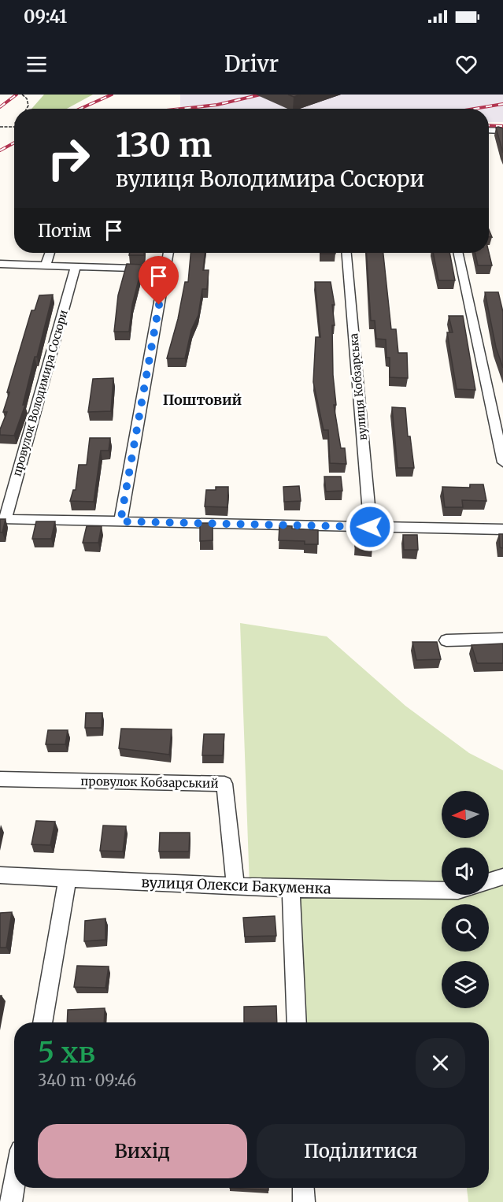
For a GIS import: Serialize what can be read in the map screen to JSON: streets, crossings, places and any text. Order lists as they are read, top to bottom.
{
  "streets": {
    "street": [
      "вулиця Кобзарська",
      "провулок Володимира Сосюри",
      "провулок Кобзарський",
      "вулиця Олекси Бакуменка"
    ]
  },
  "crossings": [
    ["провулок Кобзарський", "вулиця Олекси Бакуменка"]
  ],
  "districts": ["Поштовий"],
  "north": "left",
  "page": {
    "status": "09:41",
    "header": "Drivr",
    "turn": ["130 m", "вулиця Володимира Сосюри"],
    "then": "Потім",
    "heading": ["5 хв", "340 m · 09:46"],
    "buttons": ["Вихід", "Поділитися"]
  }
}
